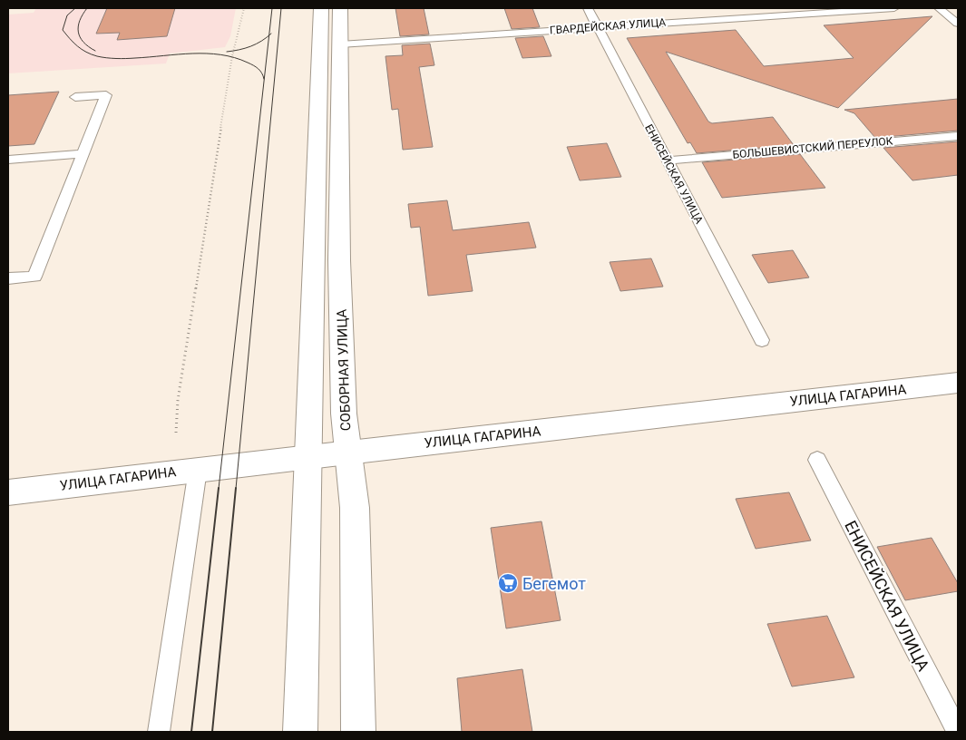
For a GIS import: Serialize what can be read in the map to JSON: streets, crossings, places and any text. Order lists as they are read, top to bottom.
{
  "streets": {
    "main road": ["СОБОРНАЯ УЛИЦА", "УЛИЦА ГАГАРИНА"],
    "lane": ["ГВАРДЕЙСКАЯ УЛИЦА", "БОЛЬШЕВИСТСКИЙ ПЕРЕУЛОК", "ЕНИСЕЙСКАЯ УЛИЦА"]
  },
  "crossings": [
    ["ГВАРДЕЙСКАЯ УЛИЦА", "ЕНИСЕЙСКАЯ УЛИЦА"],
    ["ГВАРДЕЙСКАЯ УЛИЦА", "СОБОРНАЯ УЛИЦА"],
    ["БОЛЬШЕВИСТСКИЙ ПЕРЕУЛОК", "ЕНИСЕЙСКАЯ УЛИЦА"],
    ["СОБОРНАЯ УЛИЦА", "УЛИЦА ГАГАРИНА"]
  ],
  "places": {
    "supermarket": ["Бегемот"]
  }
}
